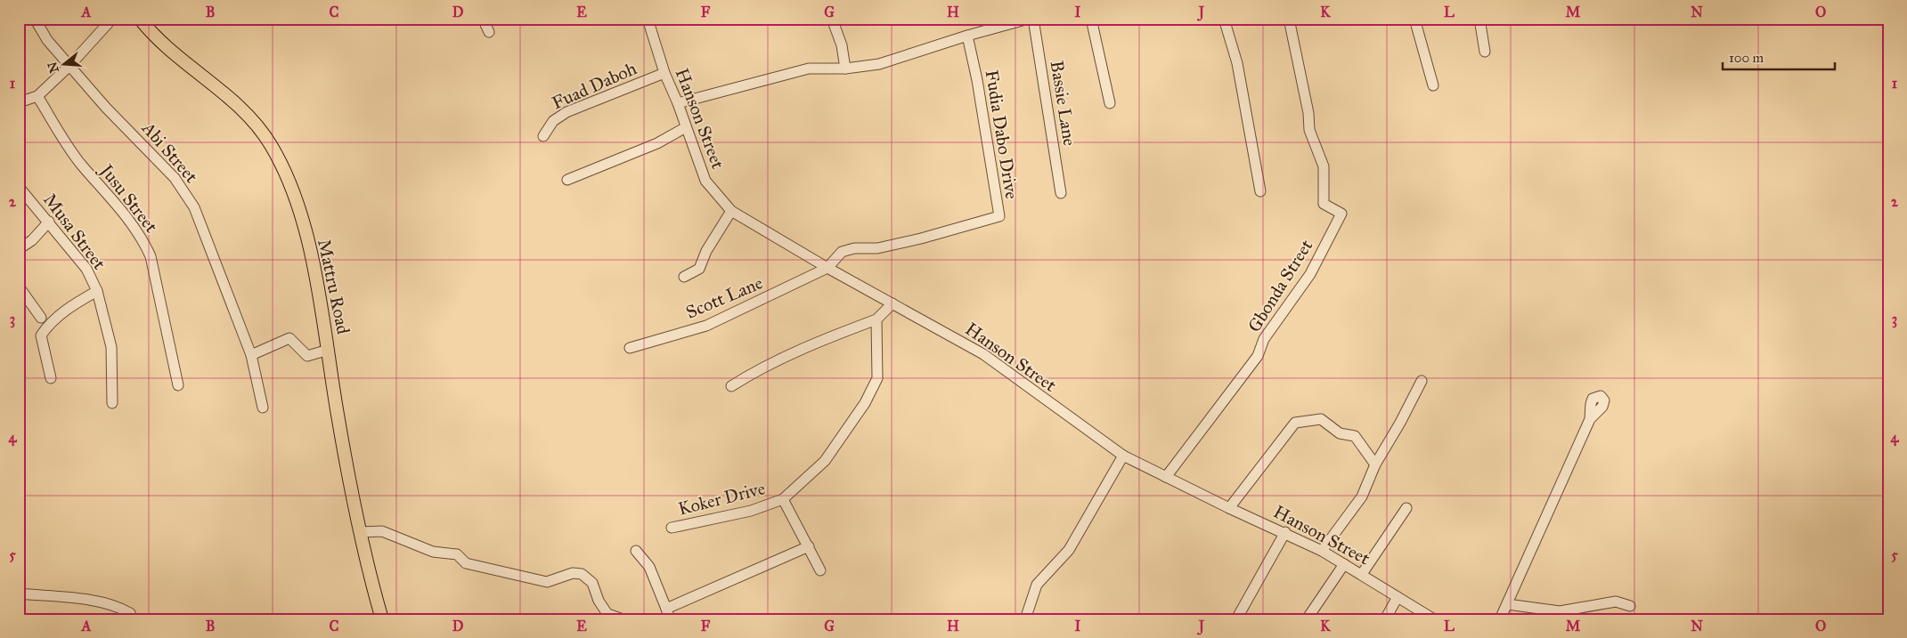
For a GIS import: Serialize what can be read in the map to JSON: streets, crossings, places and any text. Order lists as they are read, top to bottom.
{
  "streets": {
    "main road": ["Mattru Road"],
    "street": [
      "Fuad Daboh",
      "Bassie Lane",
      "Hanson Street",
      "Fudia Dabo Drive",
      "Abi Street",
      "Jusu Street",
      "Musa Street",
      "Gbonda Street",
      "Scott Lane",
      "Koker Drive"
    ]
  },
  "crossings": [
    ["Fuad Daboh", "Hanson Street"],
    ["Hanson Street", "Fudia Dabo Drive"],
    ["Hanson Street", "Gbonda Street"],
    ["Hanson Street", "Scott Lane"],
    ["Fudia Dabo Drive", "Scott Lane"]
  ],
  "scale_bar": "100 m",
  "north": "left",
  "grid": {
    "columns": [
      "A",
      "B",
      "C",
      "D",
      "E",
      "F",
      "G",
      "H",
      "I",
      "J",
      "K",
      "L",
      "M",
      "N",
      "O"
    ],
    "rows": [
      "1",
      "2",
      "3",
      "4",
      "5"
    ]
  }
}
